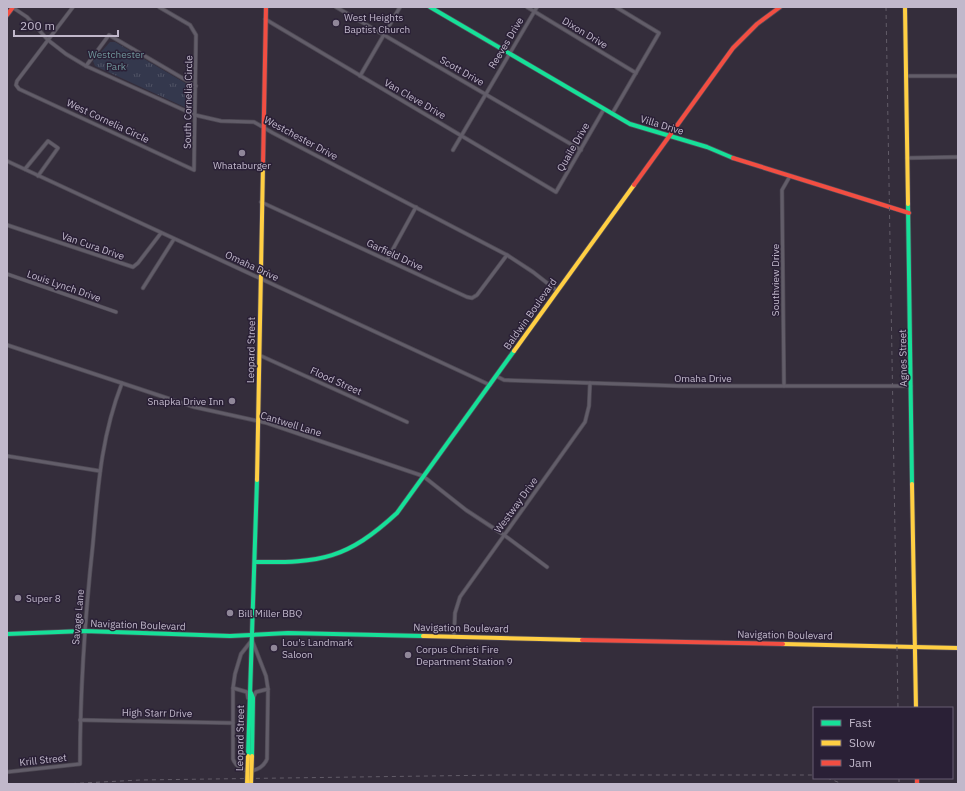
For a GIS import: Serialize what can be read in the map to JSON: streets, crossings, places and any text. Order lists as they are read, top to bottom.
{
  "streets": {
    "main road": [
      "Villa Drive",
      "Baldwin Boulevard",
      "Leopard Street",
      "Agnes Street",
      "Navigation Boulevard"
    ],
    "street": [
      "Dixon Drive",
      "Reeves Drive",
      "Scott Drive",
      "Van Cleve Drive",
      "South Cornelia Circle",
      "West Cornelia Circle",
      "Westchester Drive",
      "Quaile Drive",
      "Van Cura Drive",
      "Garfield Drive",
      "Omaha Drive",
      "Southview Drive",
      "Louis Lynch Drive",
      "Flood Street",
      "Cantwell Lane",
      "Westway Drive",
      "Savage Lane",
      "High Starr Drive",
      "Krill Street"
    ]
  },
  "crossings": [
    ["Dixon Drive", "Reeves Drive"],
    ["Reeves Drive", "Scott Drive"],
    ["Reeves Drive", "Van Cleve Drive"],
    ["Reeves Drive", "Villa Drive"],
    ["Scott Drive", "Quaile Drive"],
    ["Van Cleve Drive", "Quaile Drive"],
    ["Van Cleve Drive", "Leopard Street"],
    ["South Cornelia Circle", "West Cornelia Circle"],
    ["South Cornelia Circle", "Westchester Drive"],
    ["West Cornelia Circle", "Westchester Drive"],
    ["Villa Drive", "Quaile Drive"],
    ["Villa Drive", "Southview Drive"],
    ["Villa Drive", "Baldwin Boulevard"],
    ["Villa Drive", "Agnes Street"],
    ["Westchester Drive", "Garfield Drive"],
    ["Westchester Drive", "Baldwin Boulevard"],
    ["Westchester Drive", "Leopard Street"],
    ["Van Cura Drive", "Omaha Drive"],
    ["Garfield Drive", "Leopard Street"],
    ["Omaha Drive", "Southview Drive"],
    ["Omaha Drive", "Baldwin Boulevard"],
    ["Omaha Drive", "Leopard Street"],
    ["Omaha Drive", "Agnes Street"],
    ["Omaha Drive", "Westway Drive"],
    ["Baldwin Boulevard", "Leopard Street"],
    ["Baldwin Boulevard", "Cantwell Lane"],
    ["Leopard Street", "Flood Street"],
    ["Leopard Street", "Cantwell Lane"],
    ["Leopard Street", "Navigation Boulevard"],
    ["Agnes Street", "Navigation Boulevard"],
    ["Cantwell Lane", "Westway Drive"],
    ["Cantwell Lane", "Savage Lane"],
    ["Westway Drive", "Navigation Boulevard"],
    ["Savage Lane", "Navigation Boulevard"],
    ["Savage Lane", "High Starr Drive"],
    ["Savage Lane", "Krill Street"]
  ],
  "parks": ["Westchester Park"],
  "places": [
    "West Heights Baptist Church",
    "Whataburger",
    "Snapka Drive Inn",
    "Super 8",
    "Bill Miller BBQ",
    "Lou's Landmark Saloon",
    "Corpus Christi Fire Department Station 9"
  ],
  "legend": ["Fast", "Slow", "Jam"],
  "scale_bar": "200 m"
}
